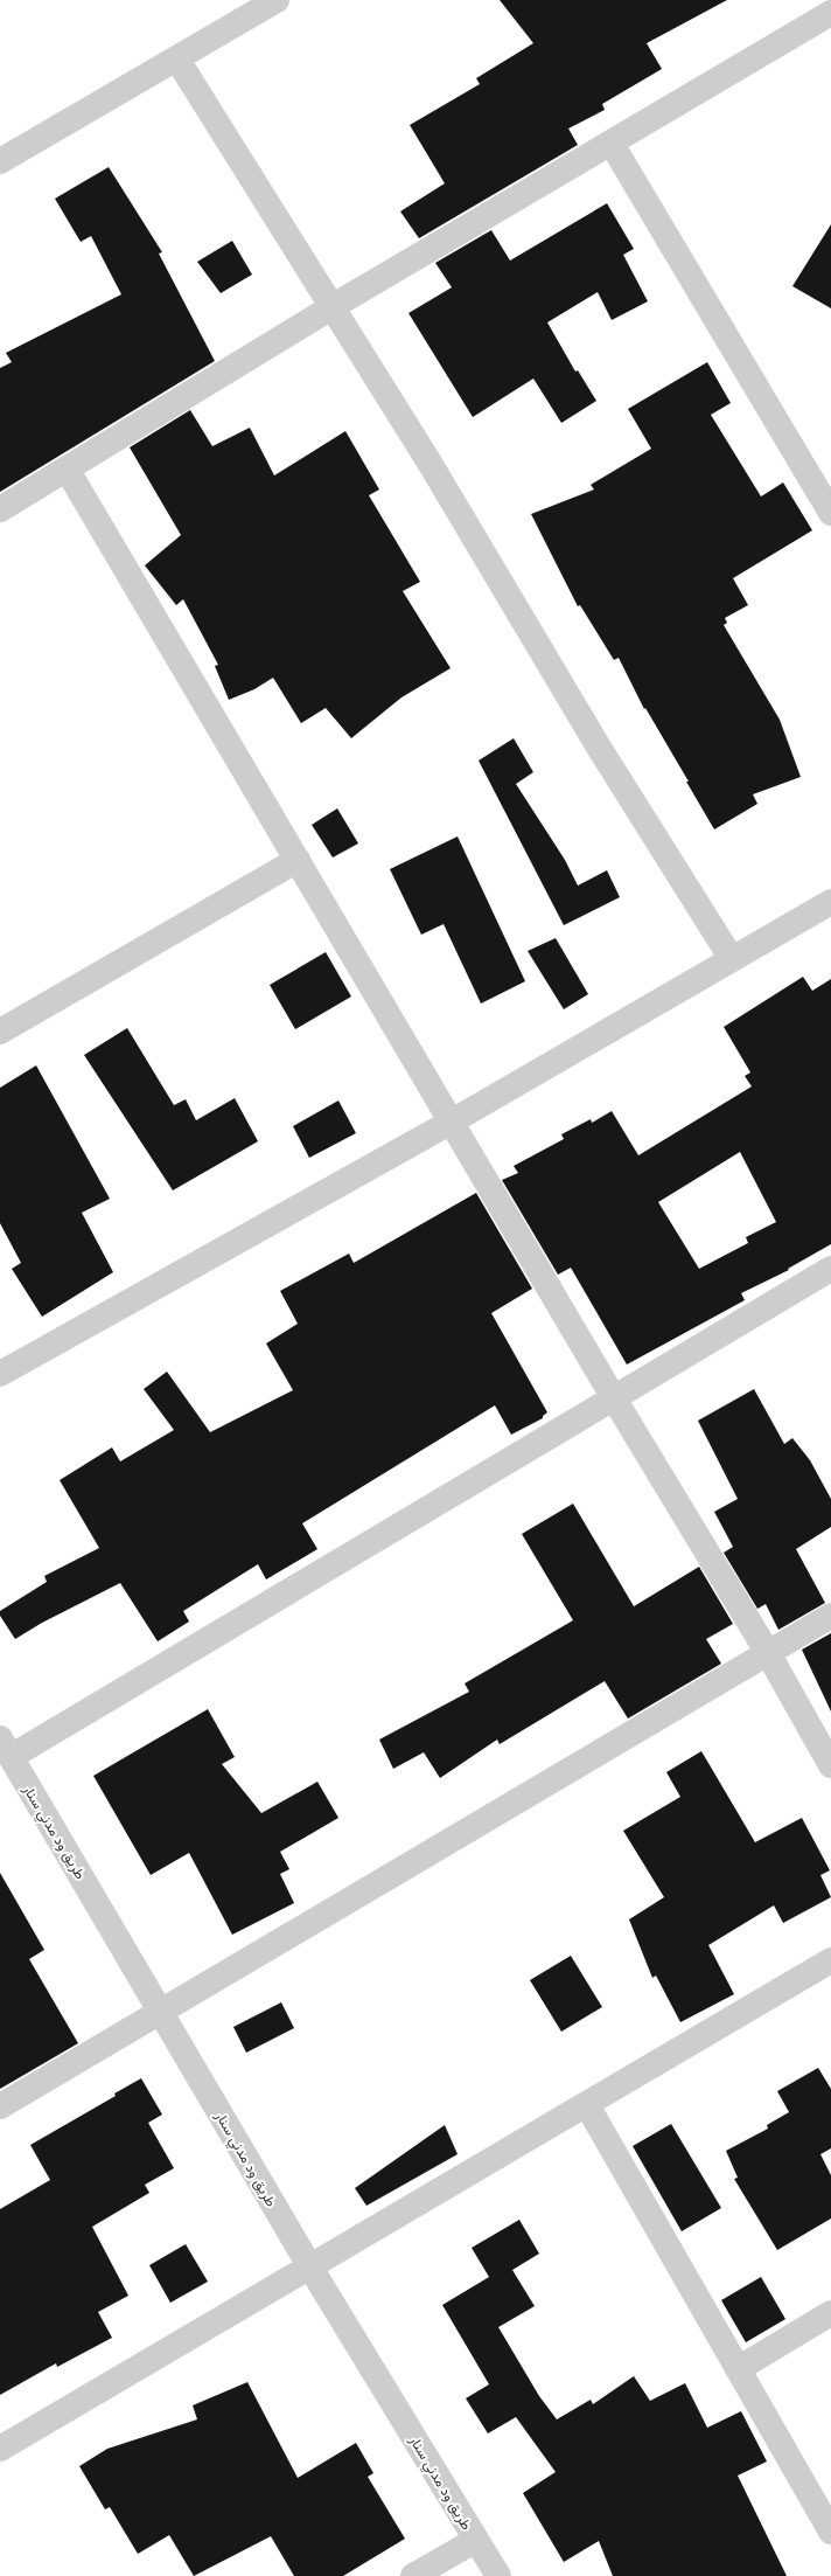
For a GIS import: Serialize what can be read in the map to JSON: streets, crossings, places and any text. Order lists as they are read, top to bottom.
{
  "streets": {
    "street": ["طريق ود مدني سنار"]
  }
}
